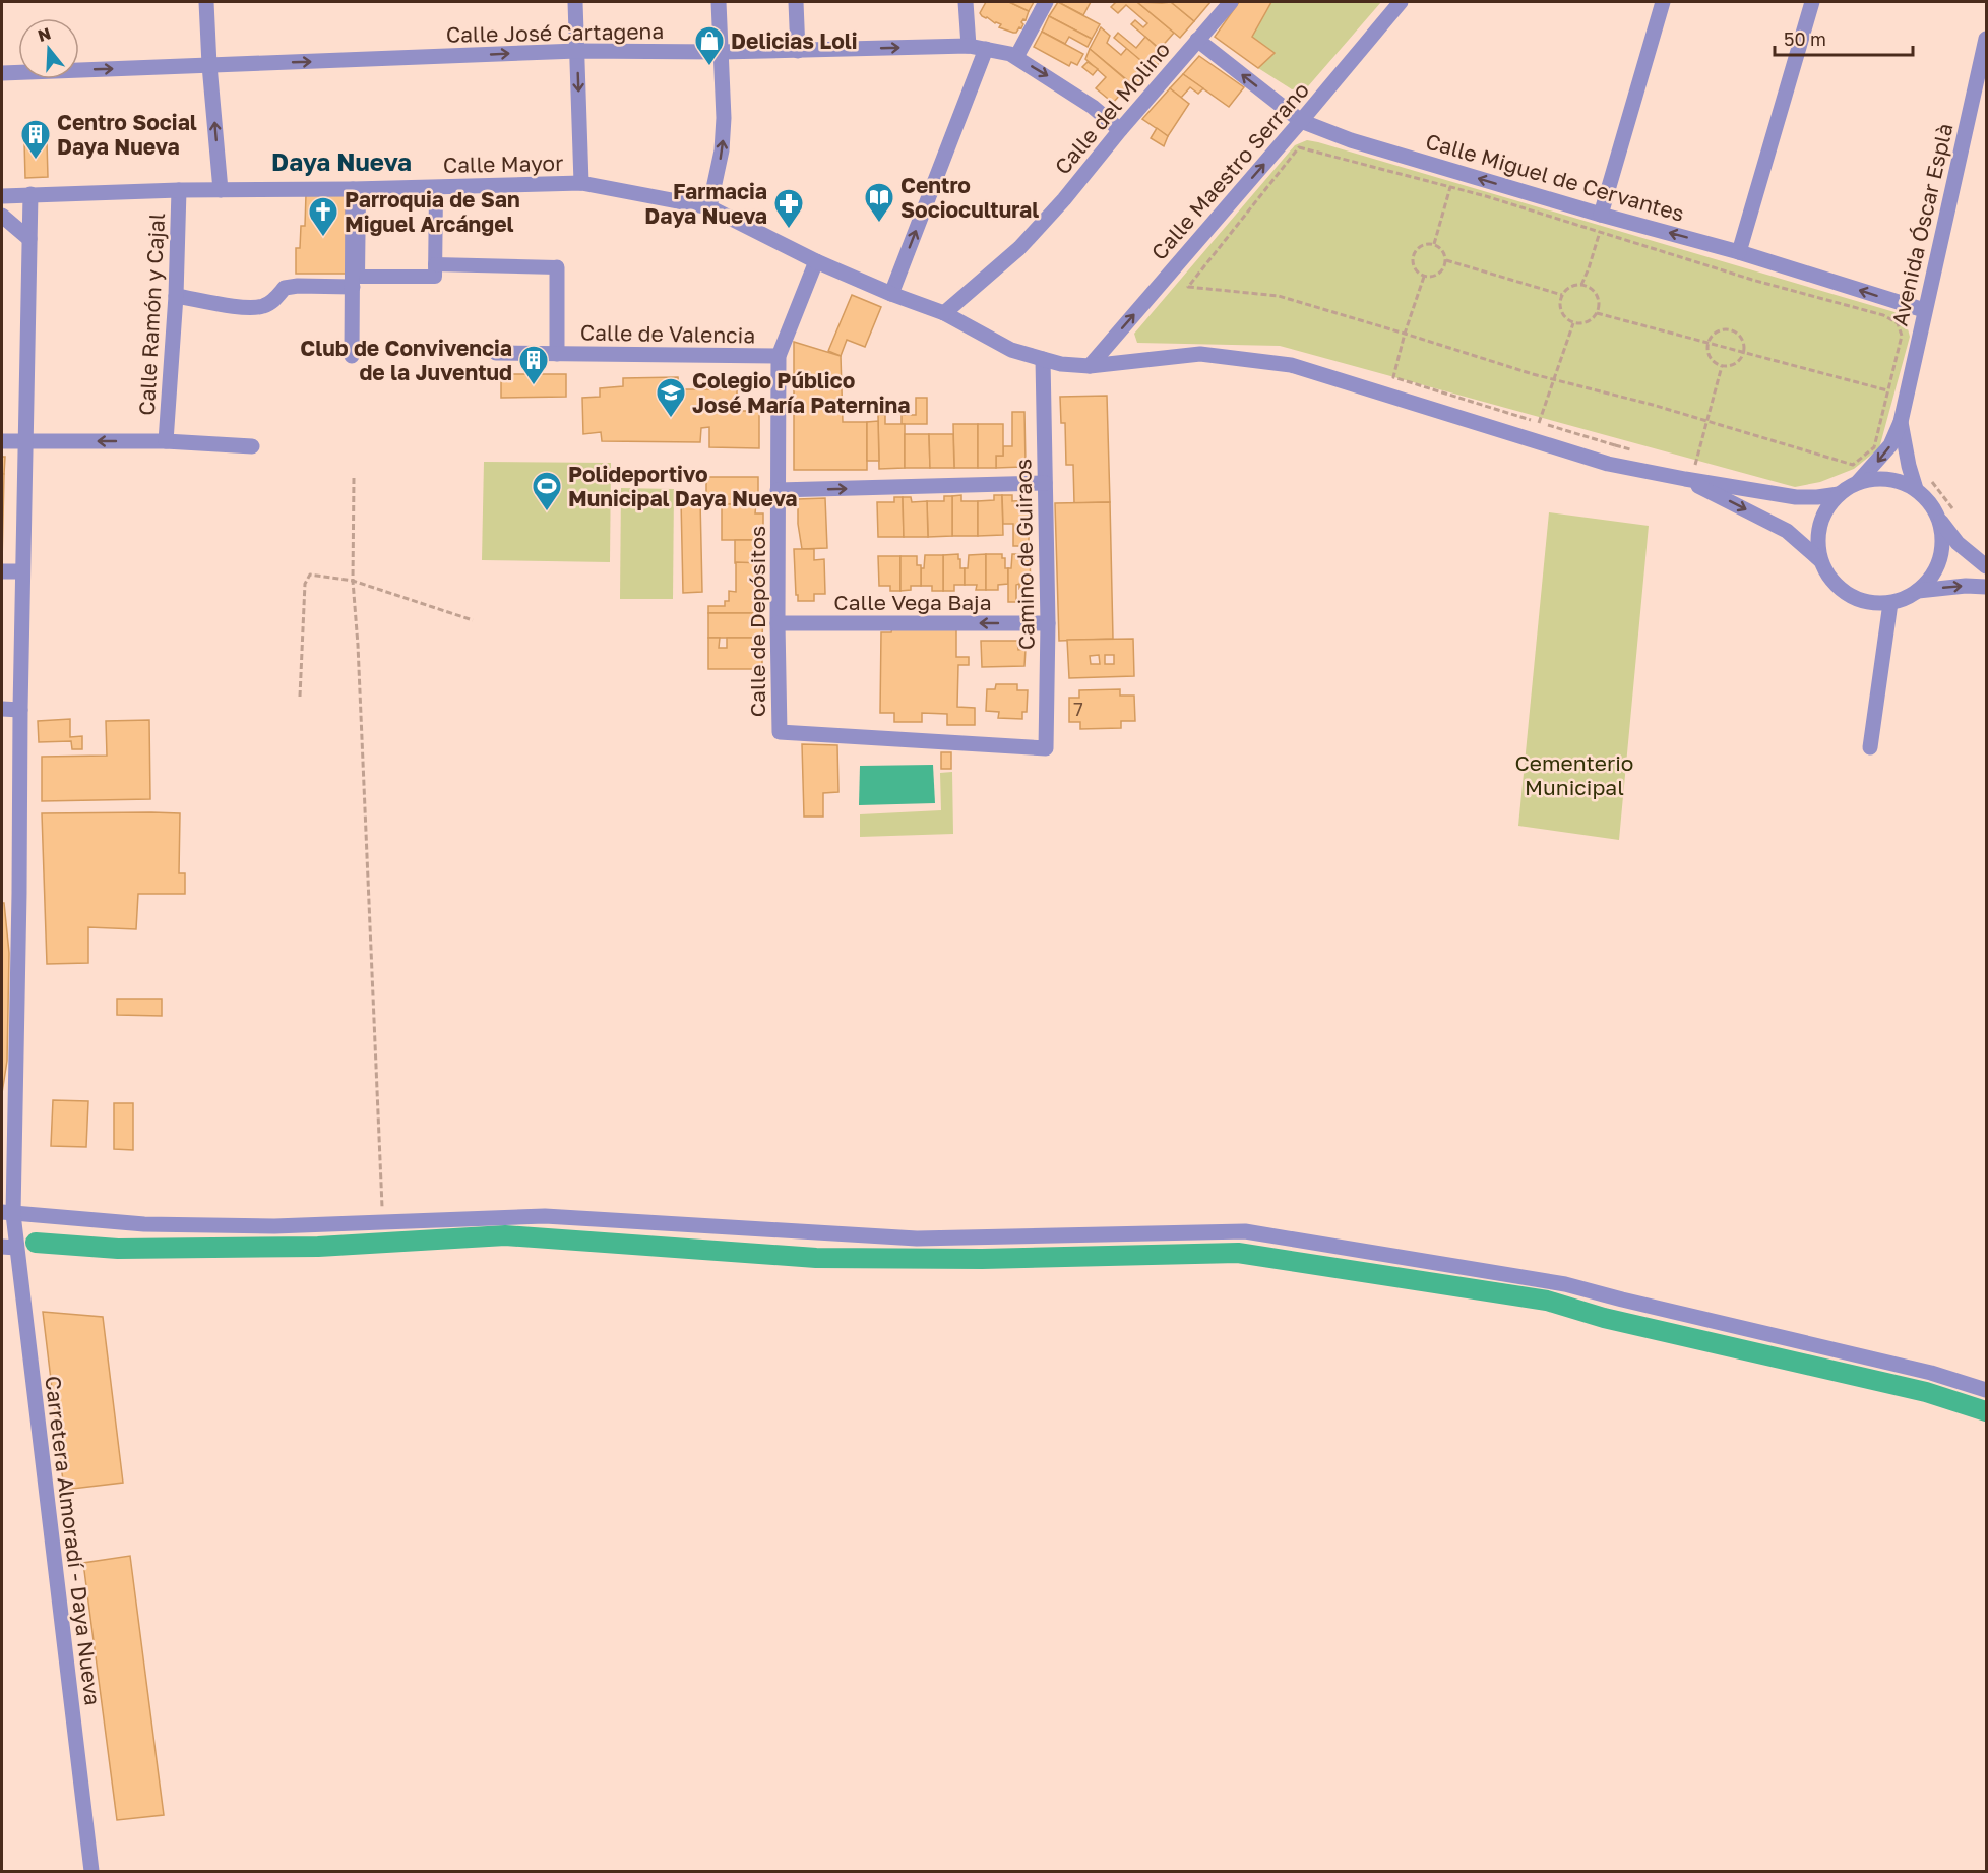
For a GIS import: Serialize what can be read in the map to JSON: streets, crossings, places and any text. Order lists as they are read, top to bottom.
{
  "streets": {
    "street": [
      "Calle José Cartagena",
      "Calle del Molino",
      "Calle Mayor",
      "Calle Maestro Serrano",
      "Calle Miguel de Cervantes",
      "Avenida Óscar Esplà",
      "Calle Ramón y Cajal",
      "Calle de Valencia",
      "Camino de Guiraos",
      "Calle Vega Baja",
      "Calle de Depósitos",
      "Carretera Almoradí - Daya Nueva"
    ]
  },
  "crossings": [
    ["Calle José Cartagena", "Calle del Molino"],
    ["Calle del Molino", "Calle Mayor"],
    ["Calle del Molino", "Calle Miguel de Cervantes"],
    ["Calle Mayor", "Calle Maestro Serrano"],
    ["Calle Mayor", "Calle Ramón y Cajal"],
    ["Calle Mayor", "Camino de Guiraos"],
    ["Calle Mayor", "Calle de Depósitos"],
    ["Calle Mayor", "Carretera Almoradí - Daya Nueva"],
    ["Calle Maestro Serrano", "Calle Miguel de Cervantes"],
    ["Calle Miguel de Cervantes", "Avenida Óscar Esplà"],
    ["Calle de Valencia", "Calle de Depósitos"],
    ["Camino de Guiraos", "Calle Vega Baja"],
    ["Camino de Guiraos", "Calle de Depósitos"],
    ["Calle Vega Baja", "Calle de Depósitos"]
  ],
  "one_way": ["Calle José Cartagena", "Calle Maestro Serrano", "Calle Miguel de Cervantes"],
  "districts": ["Daya Nueva"],
  "parks": ["Cementerio Municipal"],
  "places": {
    "shop": ["Delicias Loli"],
    "building": ["Centro Social Daya Nueva", "Club de Convivencia de la Juventud"],
    "library": ["Centro Sociocultural"],
    "pharmacy": ["Farmacia Daya Nueva"],
    "church": ["Parroquia de San Miguel Arcángel"],
    "school or university": ["Colegio Público José María Paternina"],
    "sports": ["Polideportivo Municipal Daya Nueva"]
  },
  "house_numbers": ["7"],
  "scale_bar": "50 m",
  "north": "top"
}
